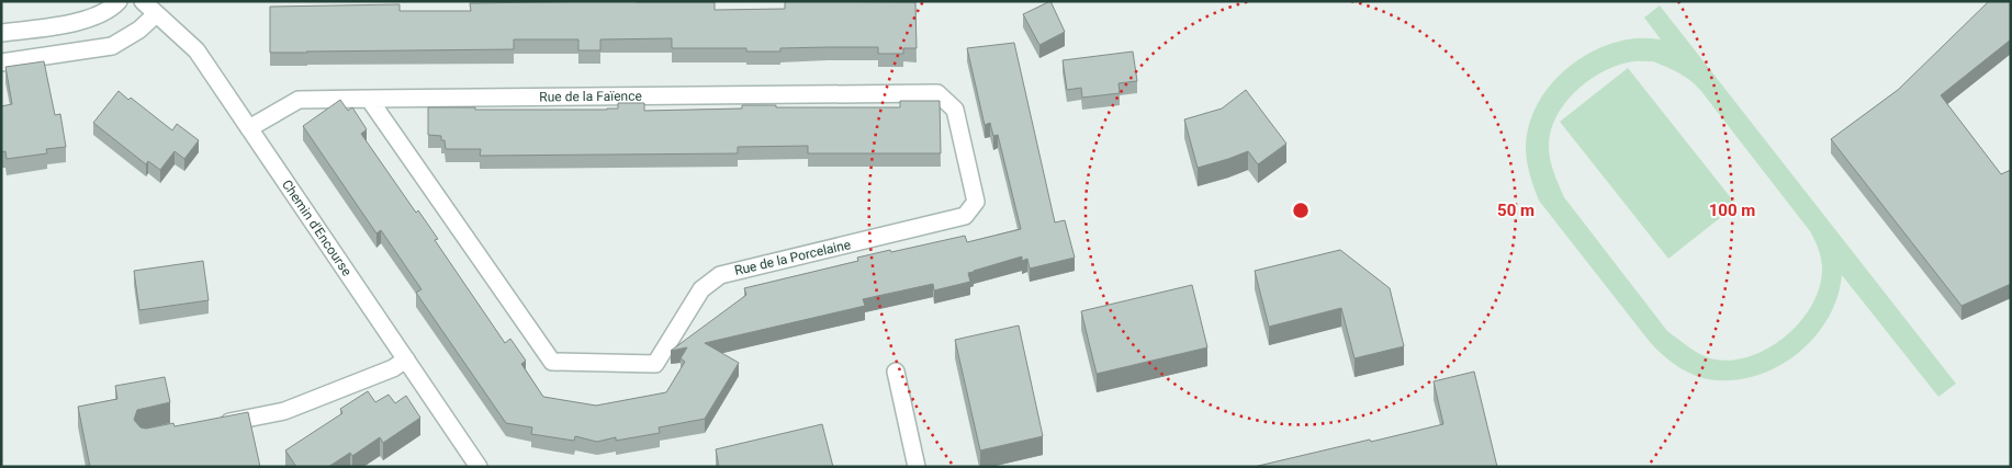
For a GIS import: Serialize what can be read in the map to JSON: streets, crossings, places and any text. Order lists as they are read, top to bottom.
{
  "streets": {
    "street": ["Rue de la Faïence", "Chemin d'Encourse", "Rue de la Porcelaine"]
  },
  "crossings": [
    ["Rue de la Faïence", "Chemin d'Encourse"],
    ["Rue de la Faïence", "Rue de la Porcelaine"]
  ],
  "rings": ["50 m", "100 m"]
}
